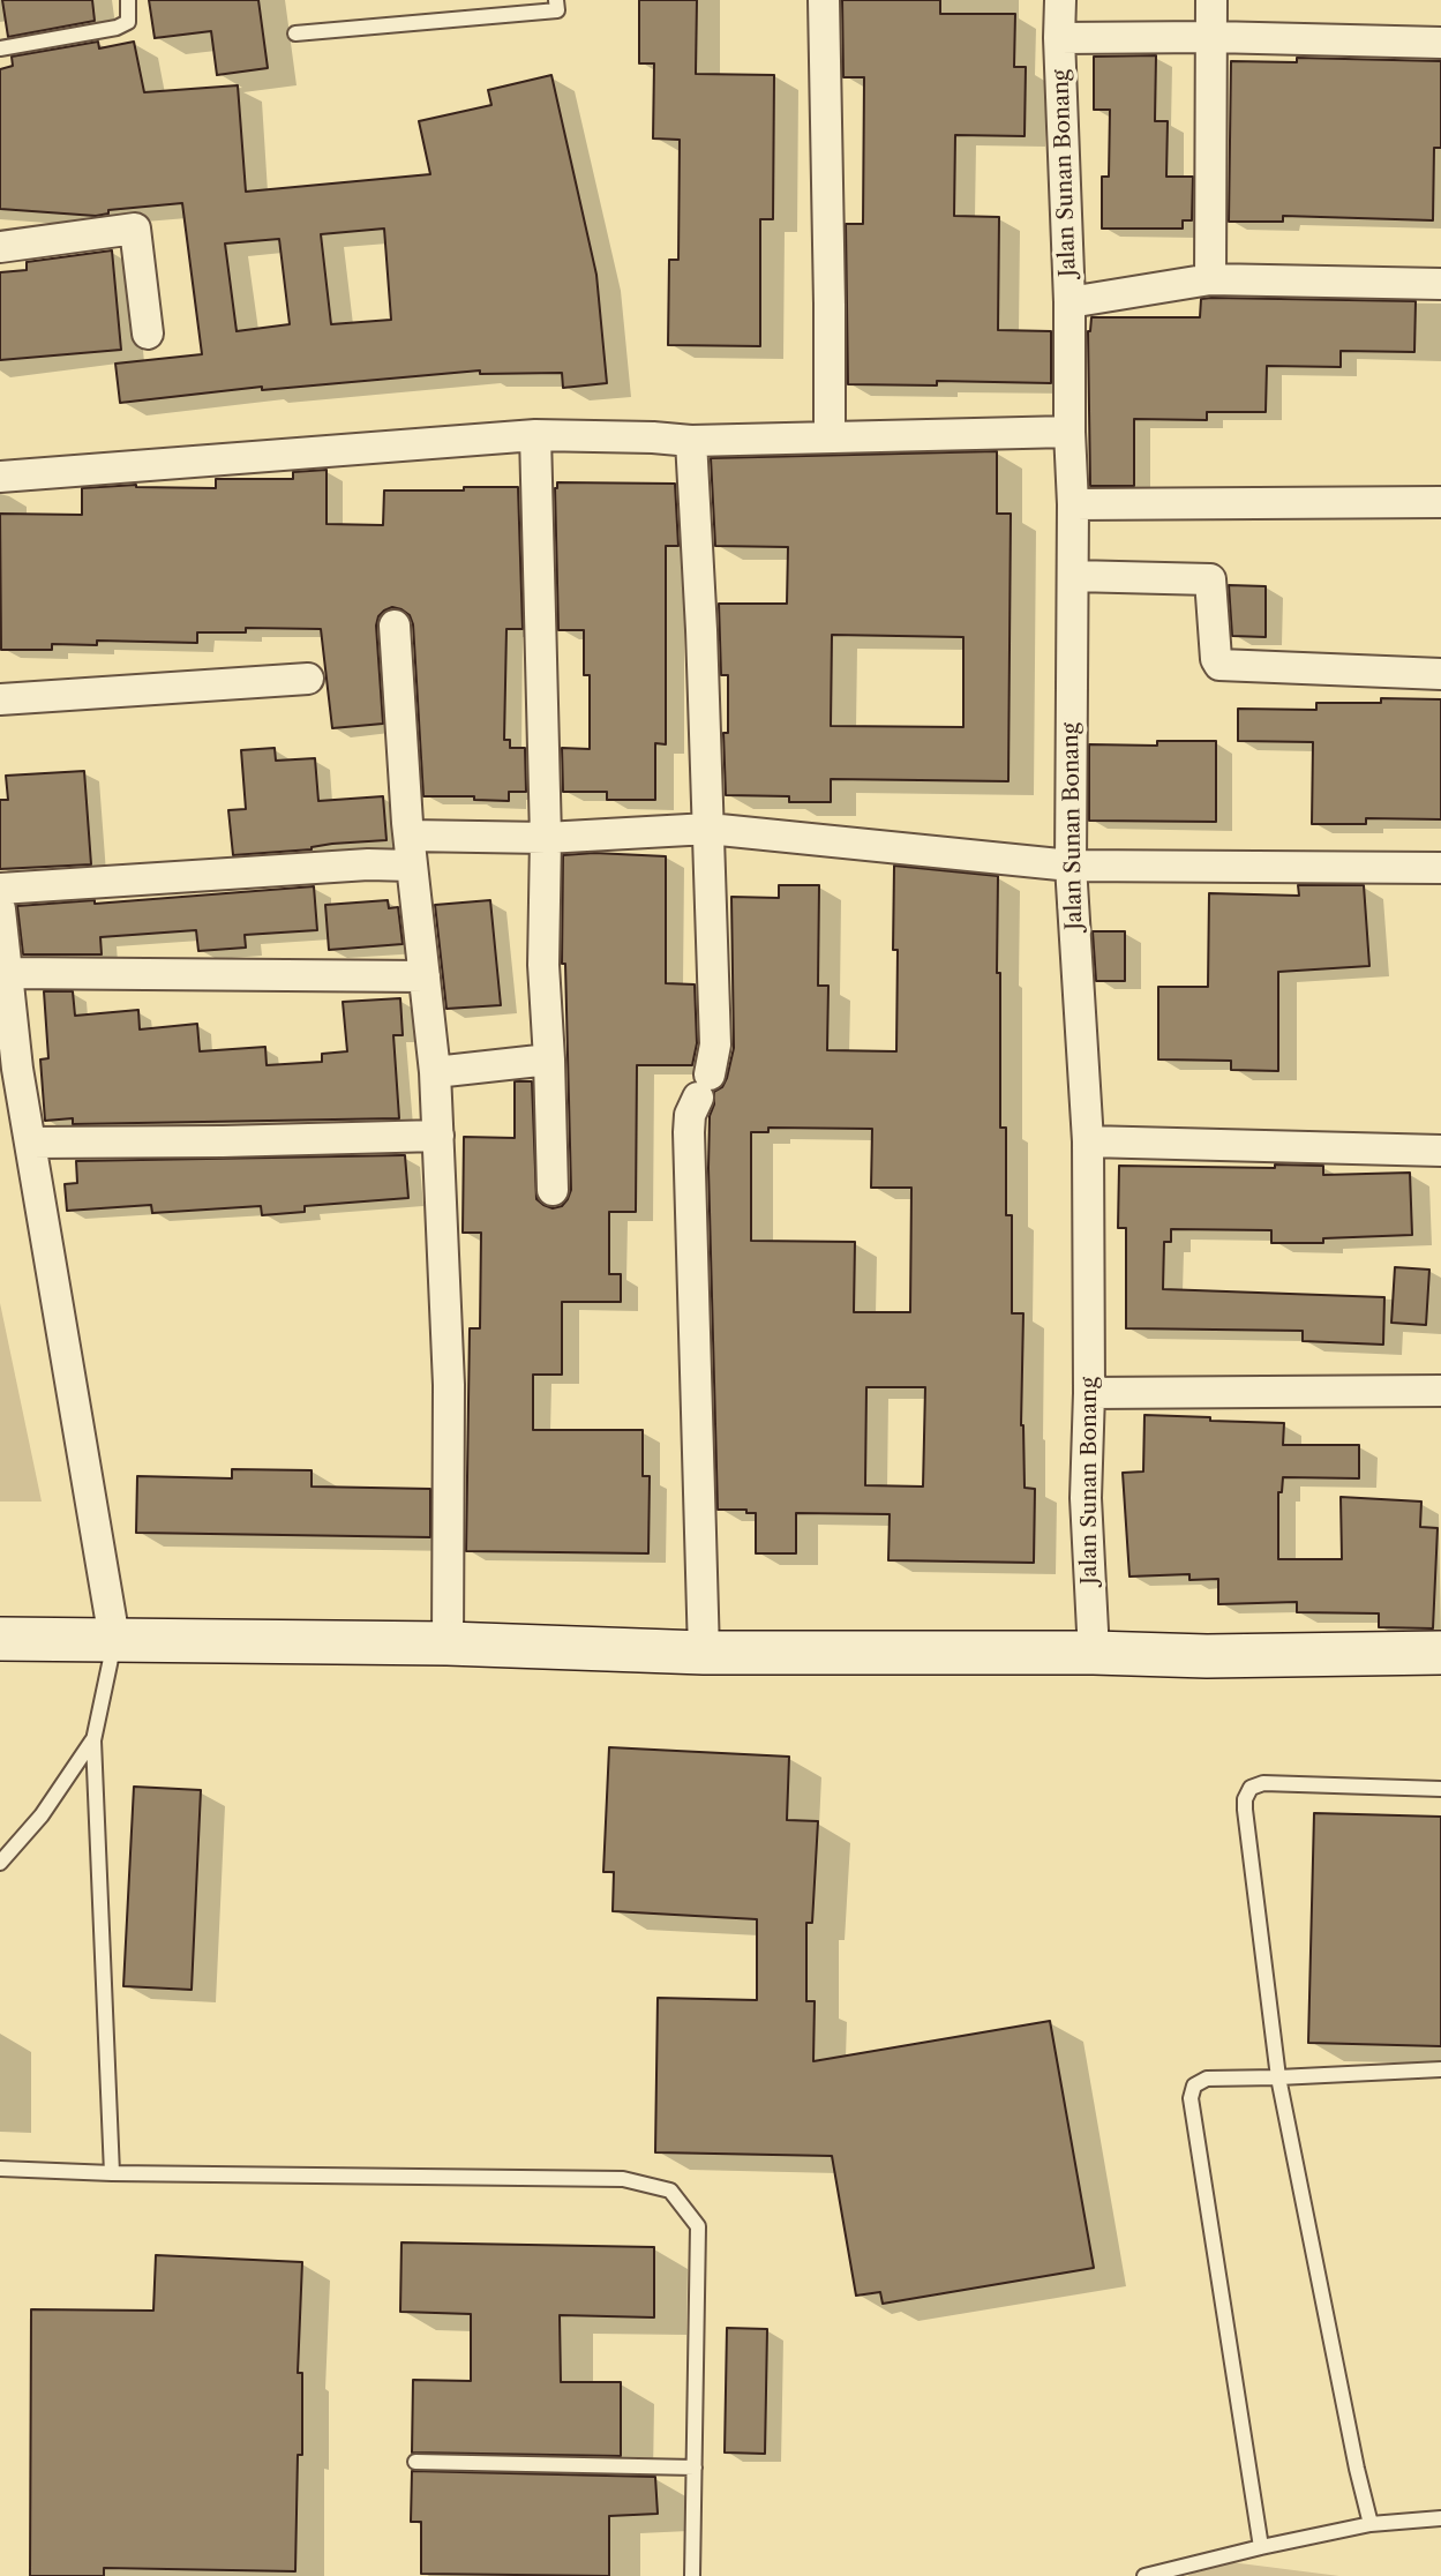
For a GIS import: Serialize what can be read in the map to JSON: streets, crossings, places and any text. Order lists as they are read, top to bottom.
{
  "streets": {
    "street": ["Jalan Sunan Bonang"]
  }
}
